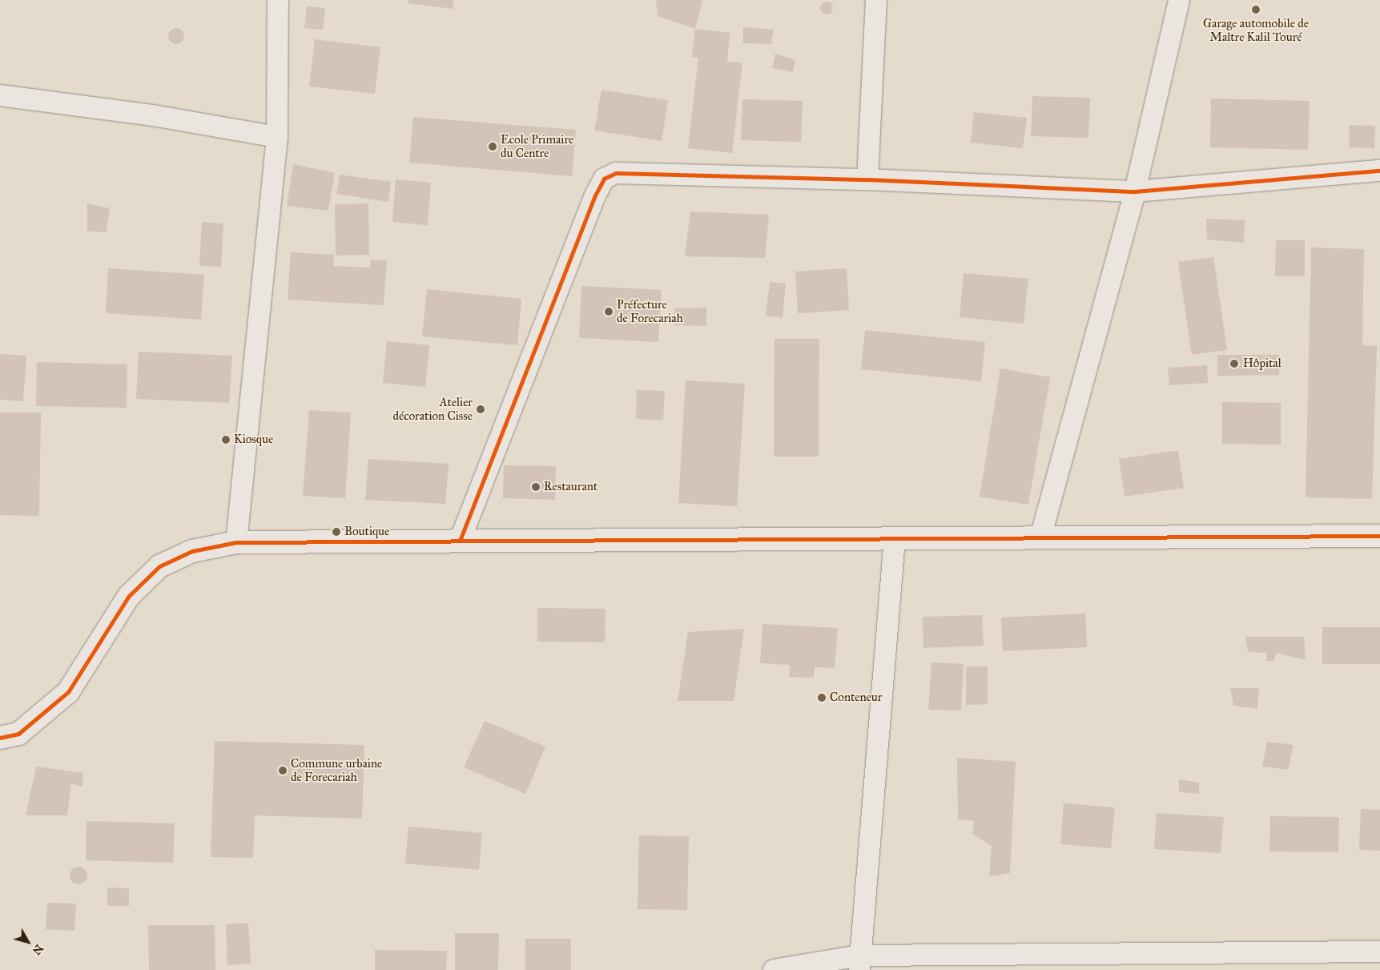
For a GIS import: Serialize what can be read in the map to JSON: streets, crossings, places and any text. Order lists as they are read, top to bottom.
{
  "places": [
    "Garage automobile de Maître Kalil Touré",
    "Ecole Primaire du Centre",
    "Préfecture de Forecariah",
    "Hôpital",
    "Atelier décoration Cisse",
    "Kiosque",
    "Restaurant",
    "Boutique",
    "Conteneur",
    "Commune urbaine de Forecariah"
  ],
  "north": "bottom right"
}
